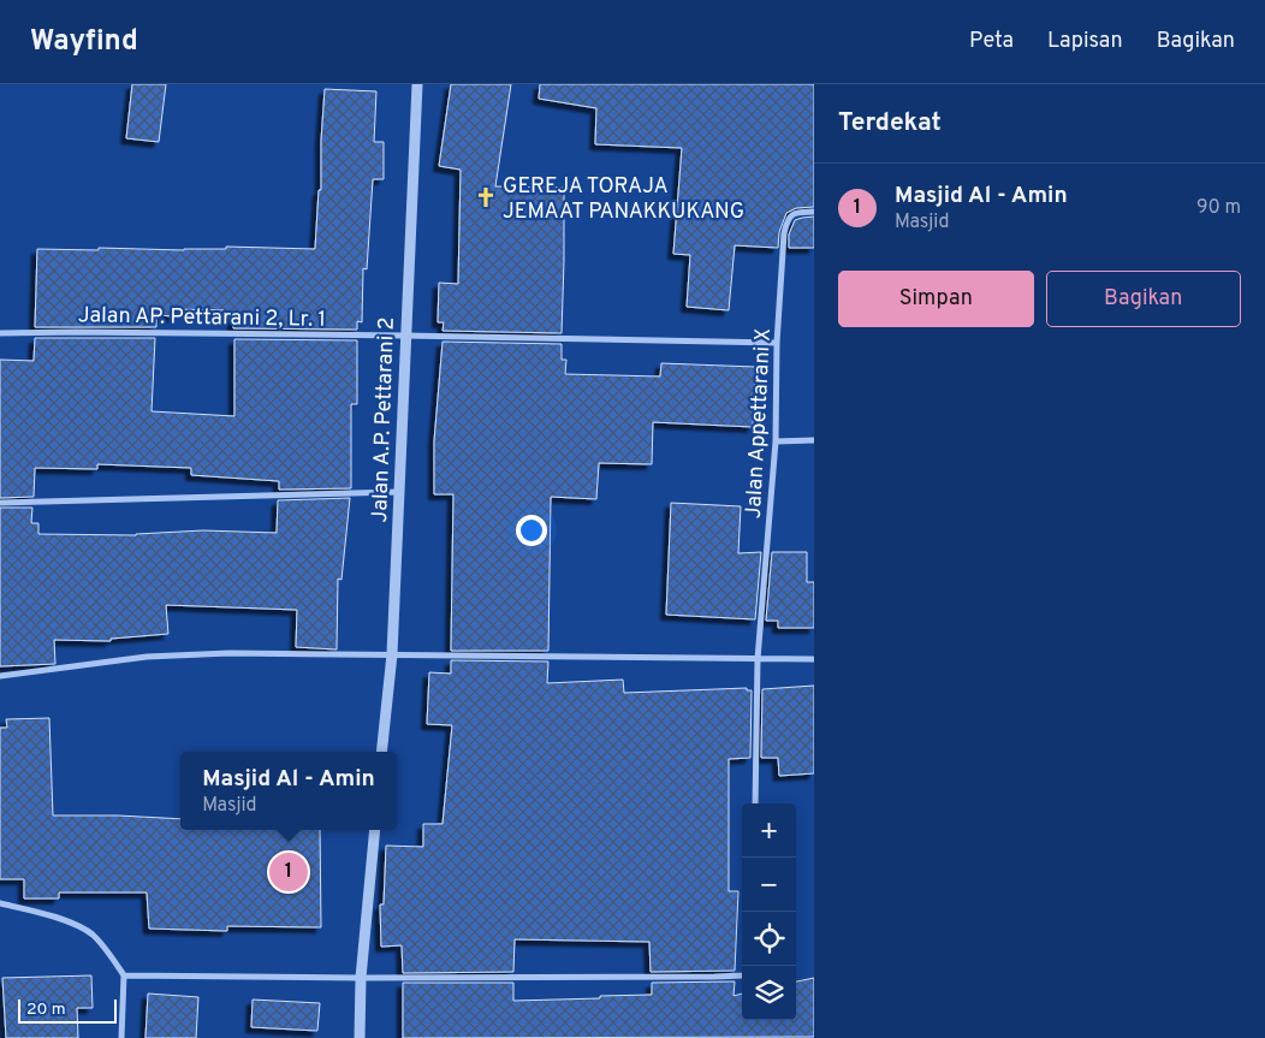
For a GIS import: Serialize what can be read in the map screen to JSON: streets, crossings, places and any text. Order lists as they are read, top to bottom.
{
  "streets": {
    "street": ["Jalan AP. Pettarani 2, Lr. 1", "Jalan A.P. Pettarani 2", "Jalan Appettarani X"]
  },
  "crossings": [
    ["Jalan AP. Pettarani 2, Lr. 1", "Jalan A.P. Pettarani 2"],
    ["Jalan AP. Pettarani 2, Lr. 1", "Jalan Appettarani X"]
  ],
  "places": {
    "church": ["GEREJA TORAJA JEMAAT PANAKKUKANG"]
  },
  "scale_bar": "20 m",
  "page": {
    "header": "Wayfind",
    "nav": ["Peta", "Lapisan", "Bagikan"],
    "heading": "Terdekat",
    "list": [
      {
        "mark": "1",
        "name": "Masjid Al - Amin",
        "note": "Masjid",
        "value": "90 m"
      }
    ],
    "buttons": ["Simpan", "Bagikan"],
    "popup": ["Masjid Al - Amin", "Masjid"],
    "map_buttons": ["+", "−"],
    "pins": "1",
    "scale": "20 m"
  }
}
